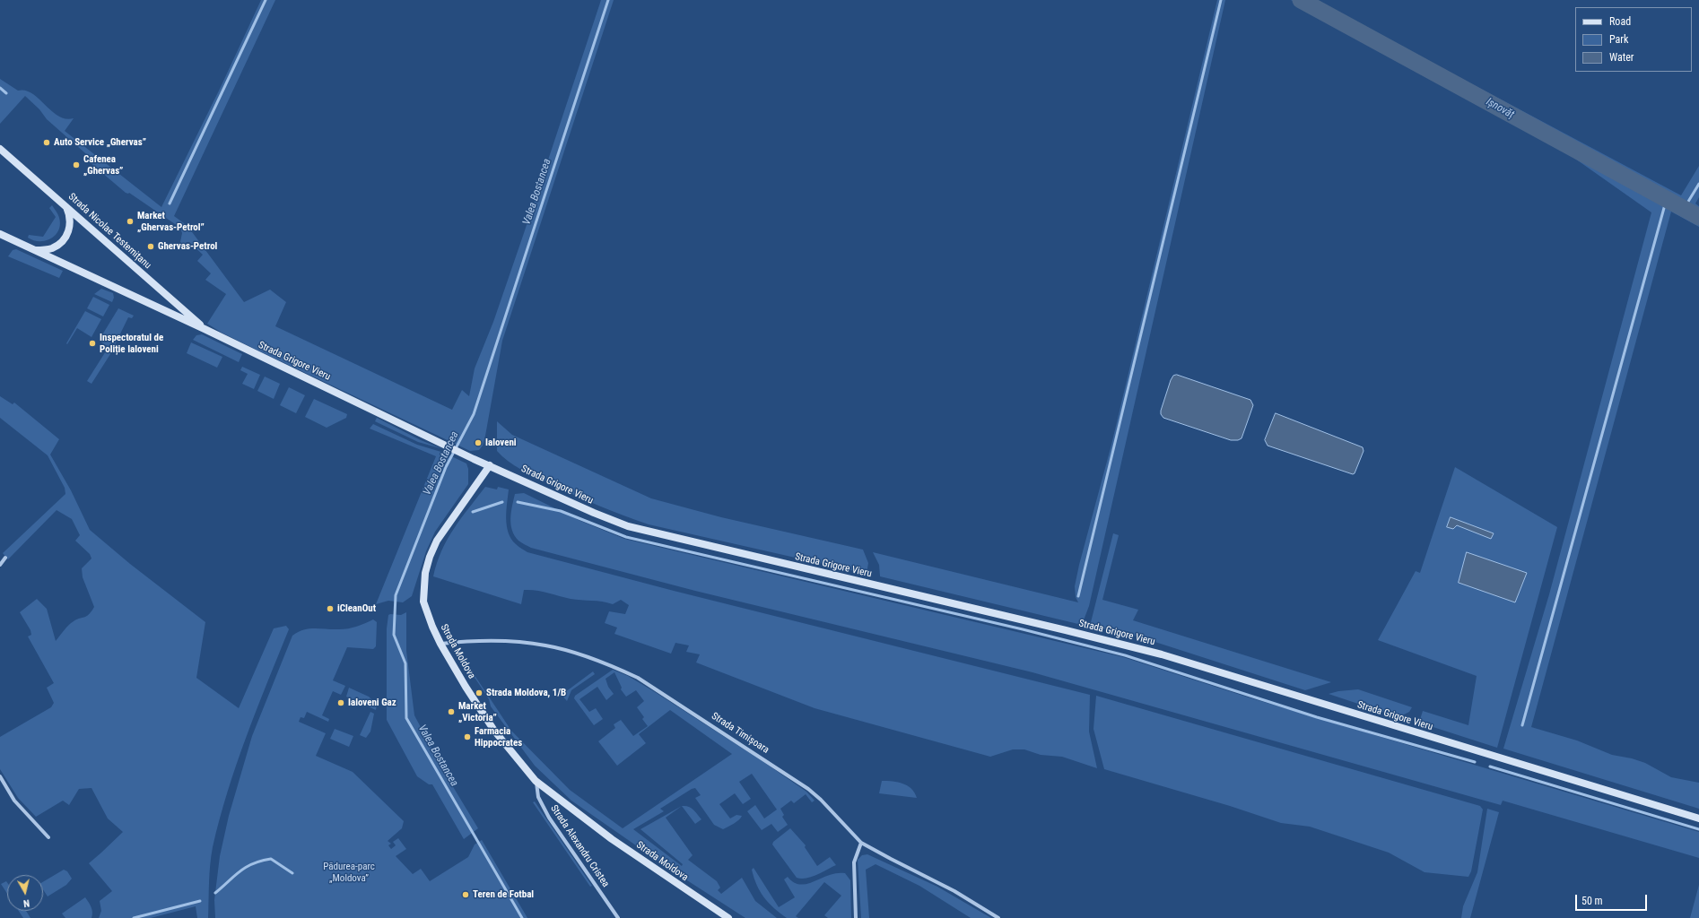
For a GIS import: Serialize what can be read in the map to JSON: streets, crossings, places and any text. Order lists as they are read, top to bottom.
{
  "streets": {
    "main road": ["Strada Nicolae Testemițanu", "Strada Grigore Vieru", "Strada Moldova"],
    "street": ["Strada Timișoara", "Strada Alexandru Cristea"]
  },
  "crossings": [
    ["Strada Nicolae Testemițanu", "Strada Grigore Vieru"],
    ["Strada Grigore Vieru", "Strada Moldova"],
    ["Strada Moldova", "Strada Timișoara"],
    ["Strada Moldova", "Strada Alexandru Cristea"]
  ],
  "water": ["Ișnovăț", "Valea Bostancea"],
  "parks": ["Pădurea-parc „Moldova”"],
  "places": [
    "Auto Service „Ghervas”",
    "Cafenea „Ghervas”",
    "Market „Ghervas-Petrol”",
    "Ghervas-Petrol",
    "Inspectoratul de Poliție Ialoveni",
    "Ialoveni",
    "iCleanOut",
    "Strada Moldova, 1/B",
    "Ialoveni Gaz",
    "Market „Victoria”",
    "Farmacia Hippocrates",
    "Teren de Fotbal"
  ],
  "legend": ["Road", "Park", "Water"],
  "scale_bar": "50 m",
  "north": "bottom"
}
